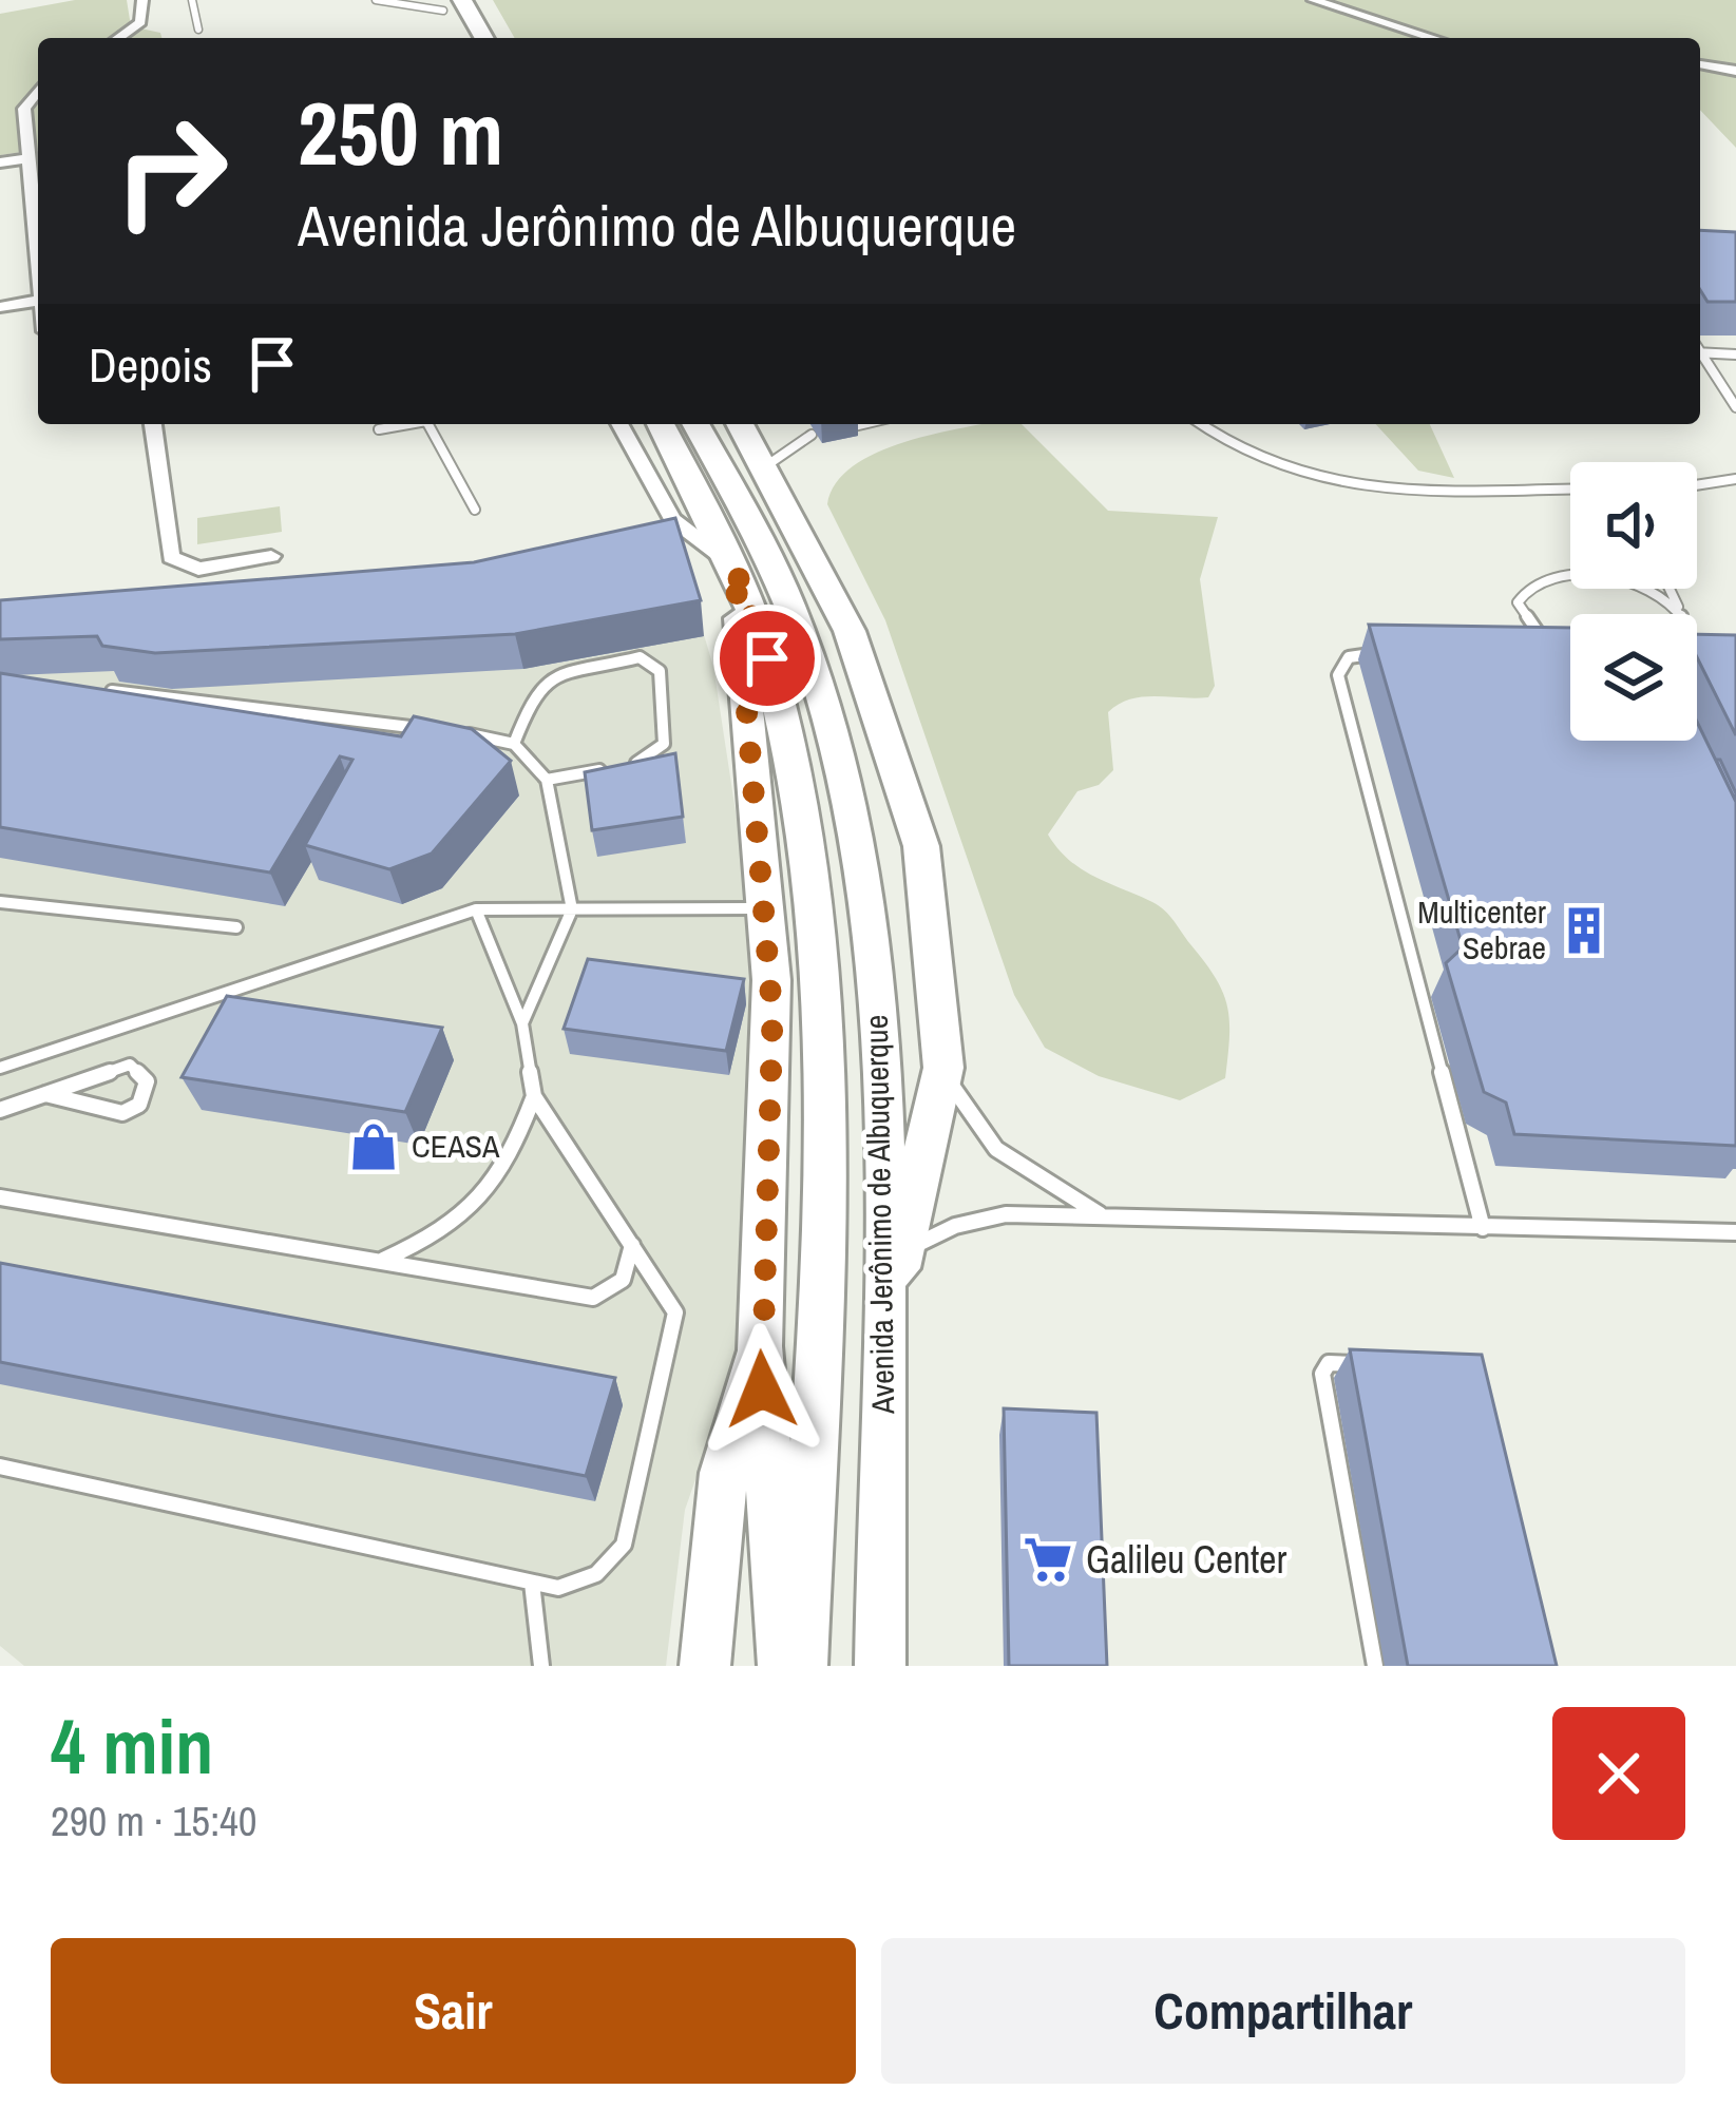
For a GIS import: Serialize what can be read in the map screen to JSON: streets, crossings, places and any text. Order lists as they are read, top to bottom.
{
  "streets": {
    "main road": ["Avenida Jerônimo de Albuquerque"]
  },
  "places": {
    "building": ["Multicenter Sebrae"],
    "shop": ["CEASA"],
    "supermarket": ["Galileu Center"]
  },
  "page": {
    "turn": ["250 m", "Avenida Jerônimo de Albuquerque"],
    "then": "Depois",
    "heading": ["4 min", "290 m · 15:40"],
    "buttons": ["Sair", "Compartilhar"]
  }
}
